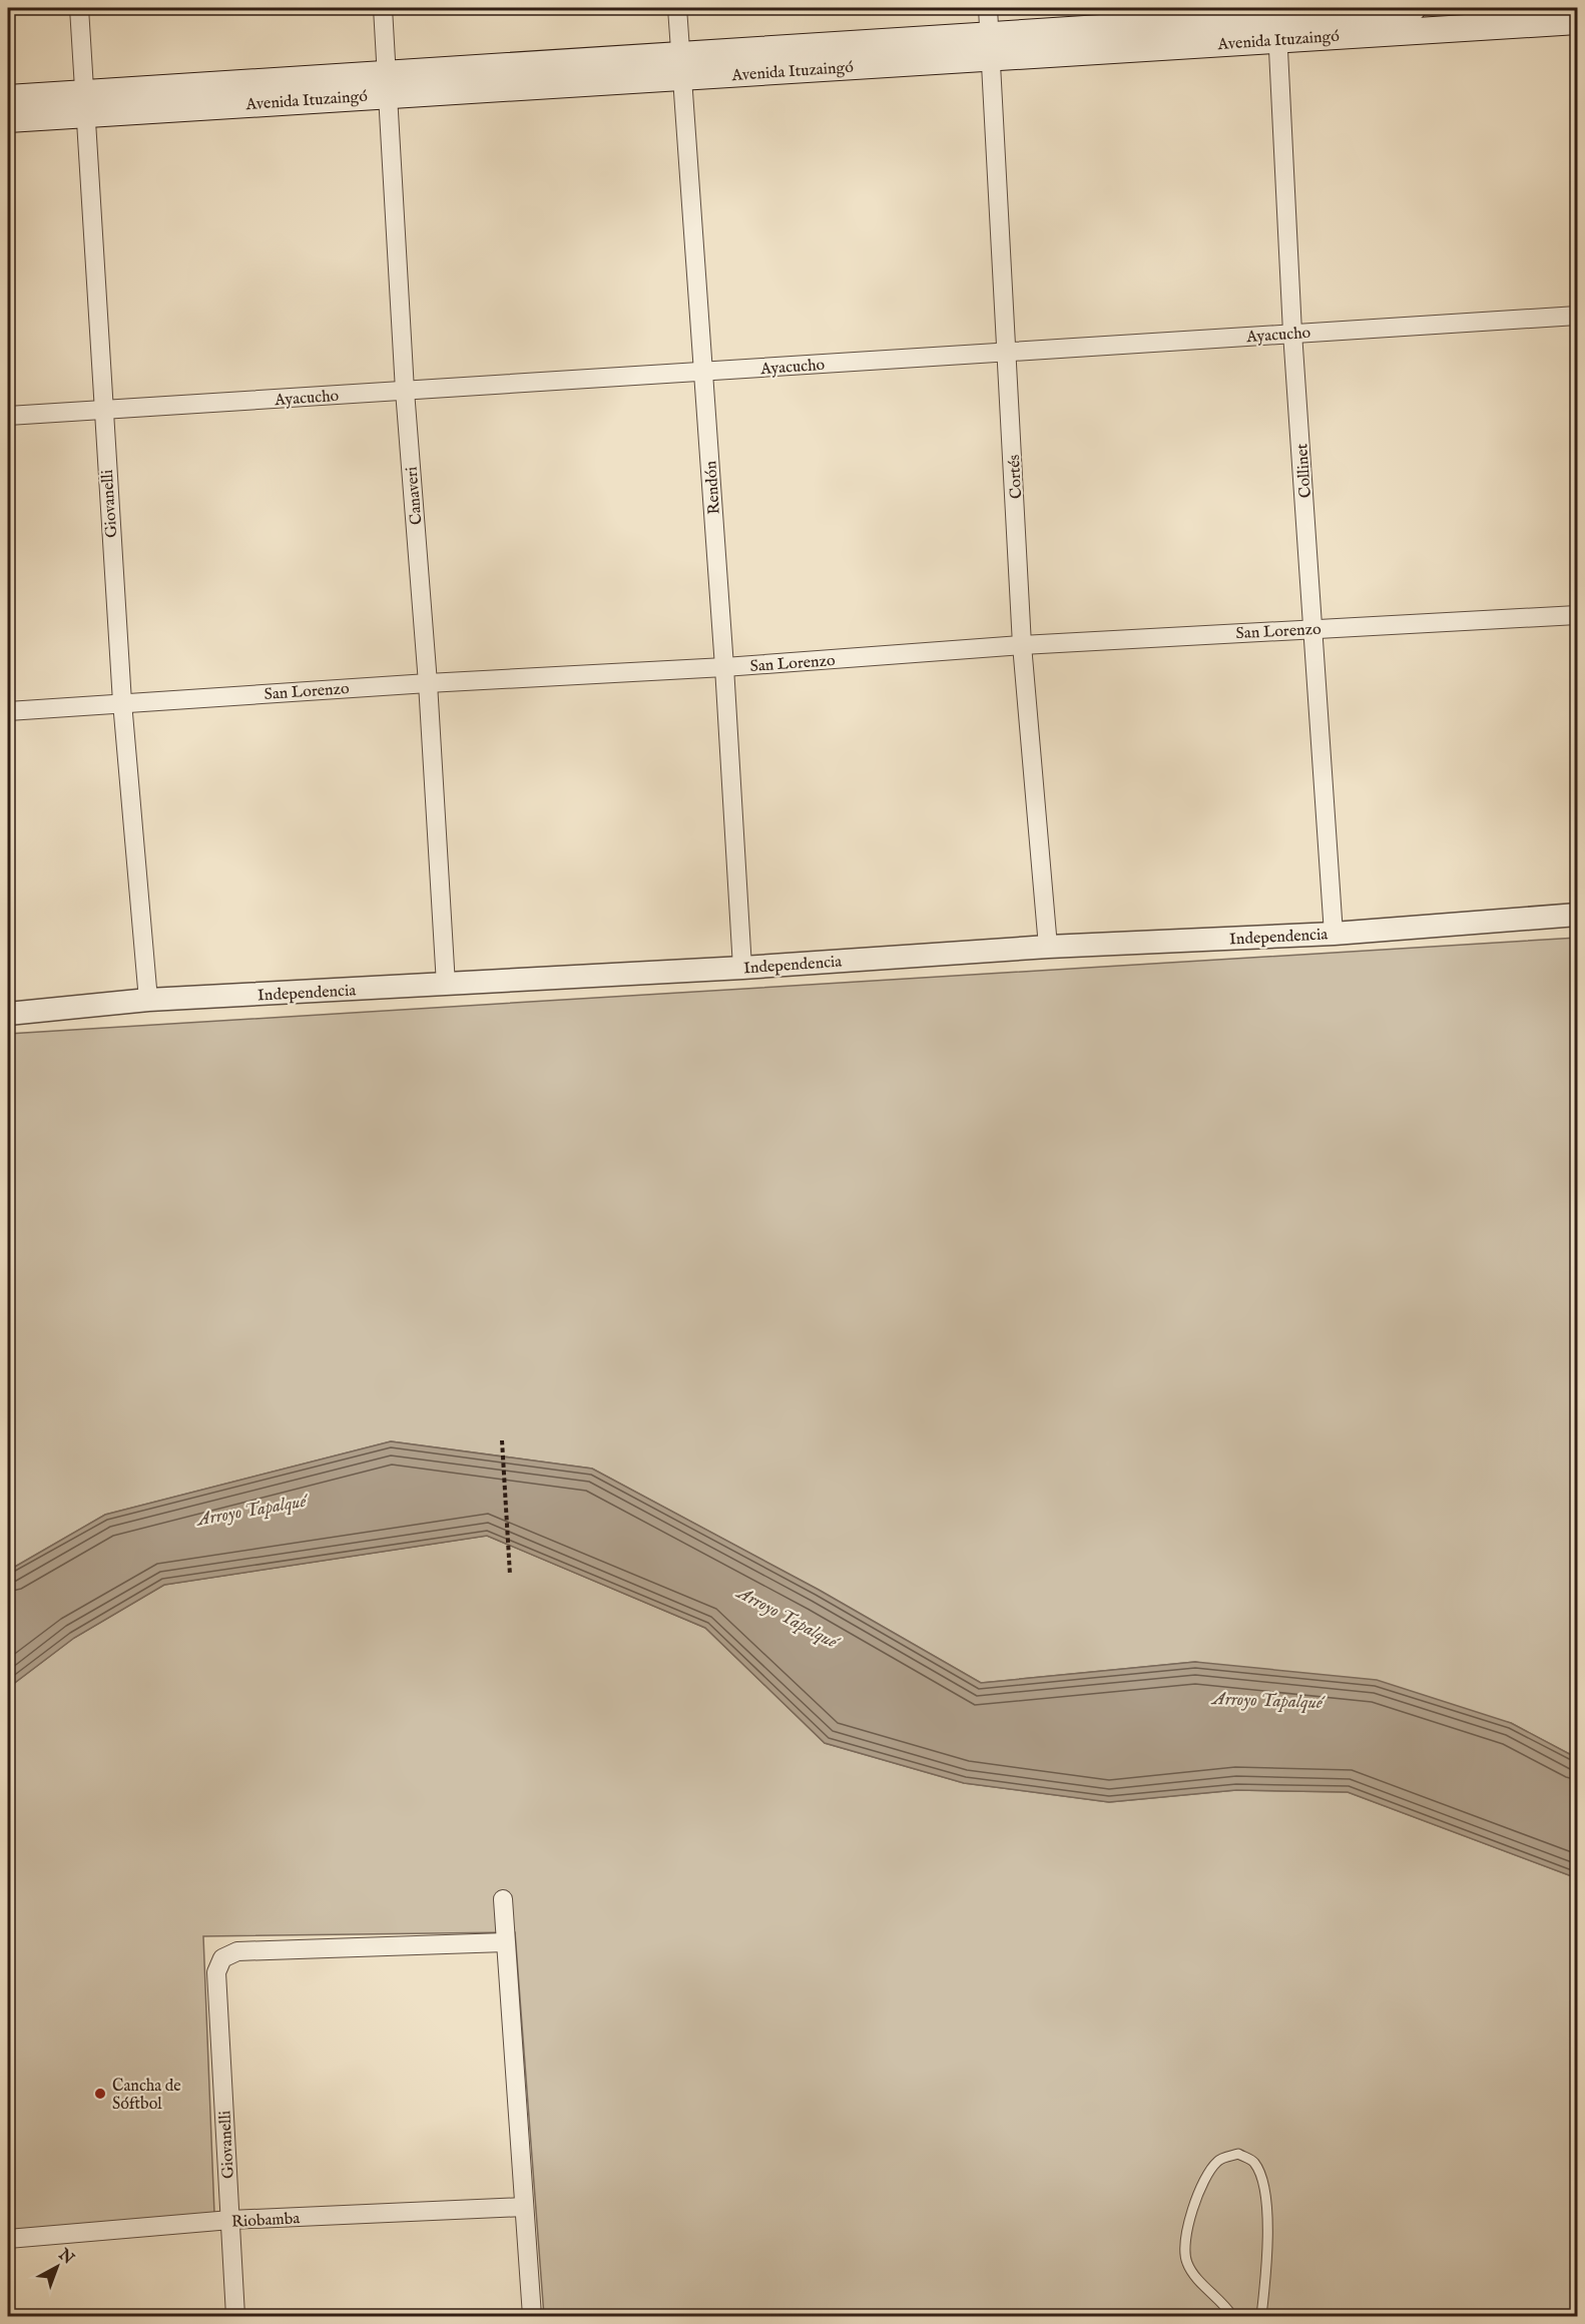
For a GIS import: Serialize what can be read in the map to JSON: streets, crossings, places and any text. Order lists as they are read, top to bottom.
{
  "streets": {
    "main road": ["Avenida Ituzaingó"],
    "street": [
      "Ayacucho",
      "Collinet",
      "Cortés",
      "Rendón",
      "Canaveri",
      "Giovanelli",
      "San Lorenzo",
      "Independencia",
      "Riobamba"
    ]
  },
  "crossings": [
    ["Avenida Ituzaingó", "Collinet"],
    ["Avenida Ituzaingó", "Cortés"],
    ["Avenida Ituzaingó", "Rendón"],
    ["Avenida Ituzaingó", "Canaveri"],
    ["Avenida Ituzaingó", "Giovanelli"],
    ["Ayacucho", "Collinet"],
    ["Ayacucho", "Cortés"],
    ["Ayacucho", "Rendón"],
    ["Ayacucho", "Canaveri"],
    ["Ayacucho", "Giovanelli"],
    ["Collinet", "San Lorenzo"],
    ["Collinet", "Independencia"],
    ["Cortés", "San Lorenzo"],
    ["Cortés", "Independencia"],
    ["Rendón", "San Lorenzo"],
    ["Rendón", "Independencia"],
    ["Canaveri", "San Lorenzo"],
    ["Canaveri", "Independencia"],
    ["Giovanelli", "San Lorenzo"],
    ["Giovanelli", "Independencia"],
    ["Giovanelli", "Riobamba"]
  ],
  "water": ["Arroyo Tapalqué"],
  "places": ["Cancha de Sóftbol"],
  "north": "top right"
}
